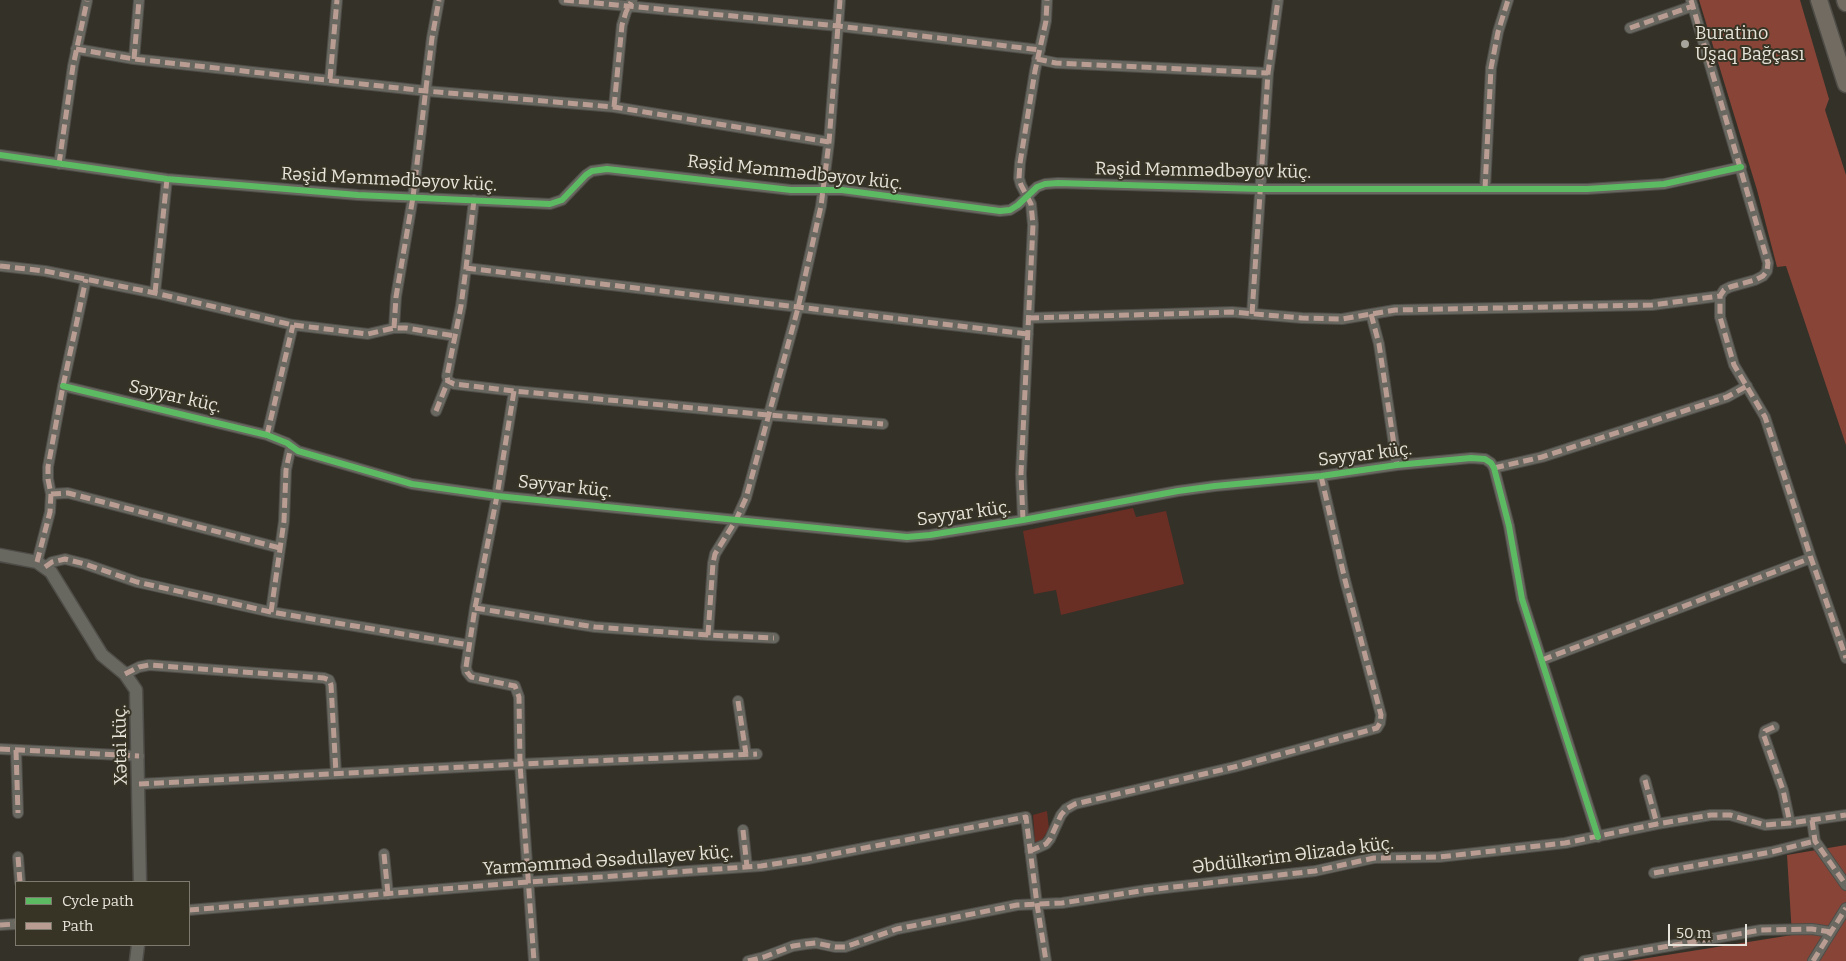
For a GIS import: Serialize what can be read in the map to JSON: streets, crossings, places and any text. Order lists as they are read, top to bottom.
{
  "streets": {
    "street": [
      "Rəşid Məmmədbəyov küç.",
      "Səyyar küç.",
      "Xətai küç.",
      "Əbdülkərim Əlizadə küç.",
      "Yarməmməd Əsədullayev küç."
    ]
  },
  "places": ["Buratino Uşaq Bağçası"],
  "legend": ["Cycle path", "Path"],
  "scale_bar": "50 m"
}
